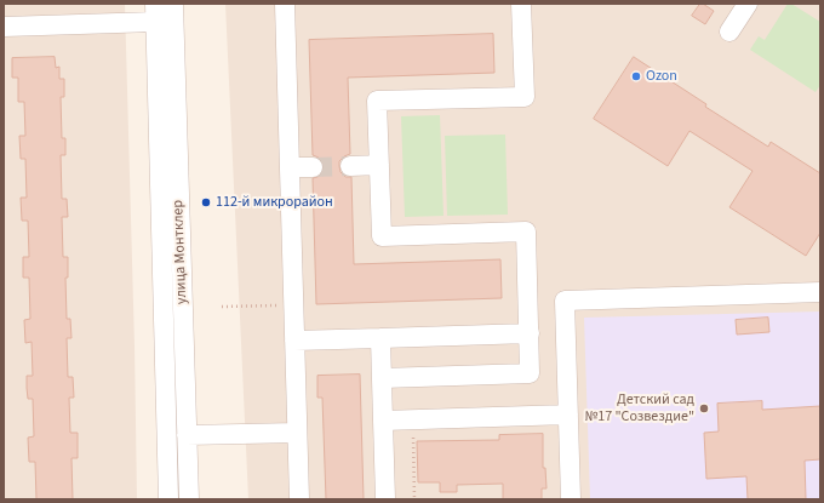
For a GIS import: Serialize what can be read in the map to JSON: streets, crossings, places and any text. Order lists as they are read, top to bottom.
{
  "streets": {
    "street": ["улица Монтклер"]
  },
  "places": ["Ozon", "112-й микрорайон", "Детский сад №17 \"Созвездие\""]
}
